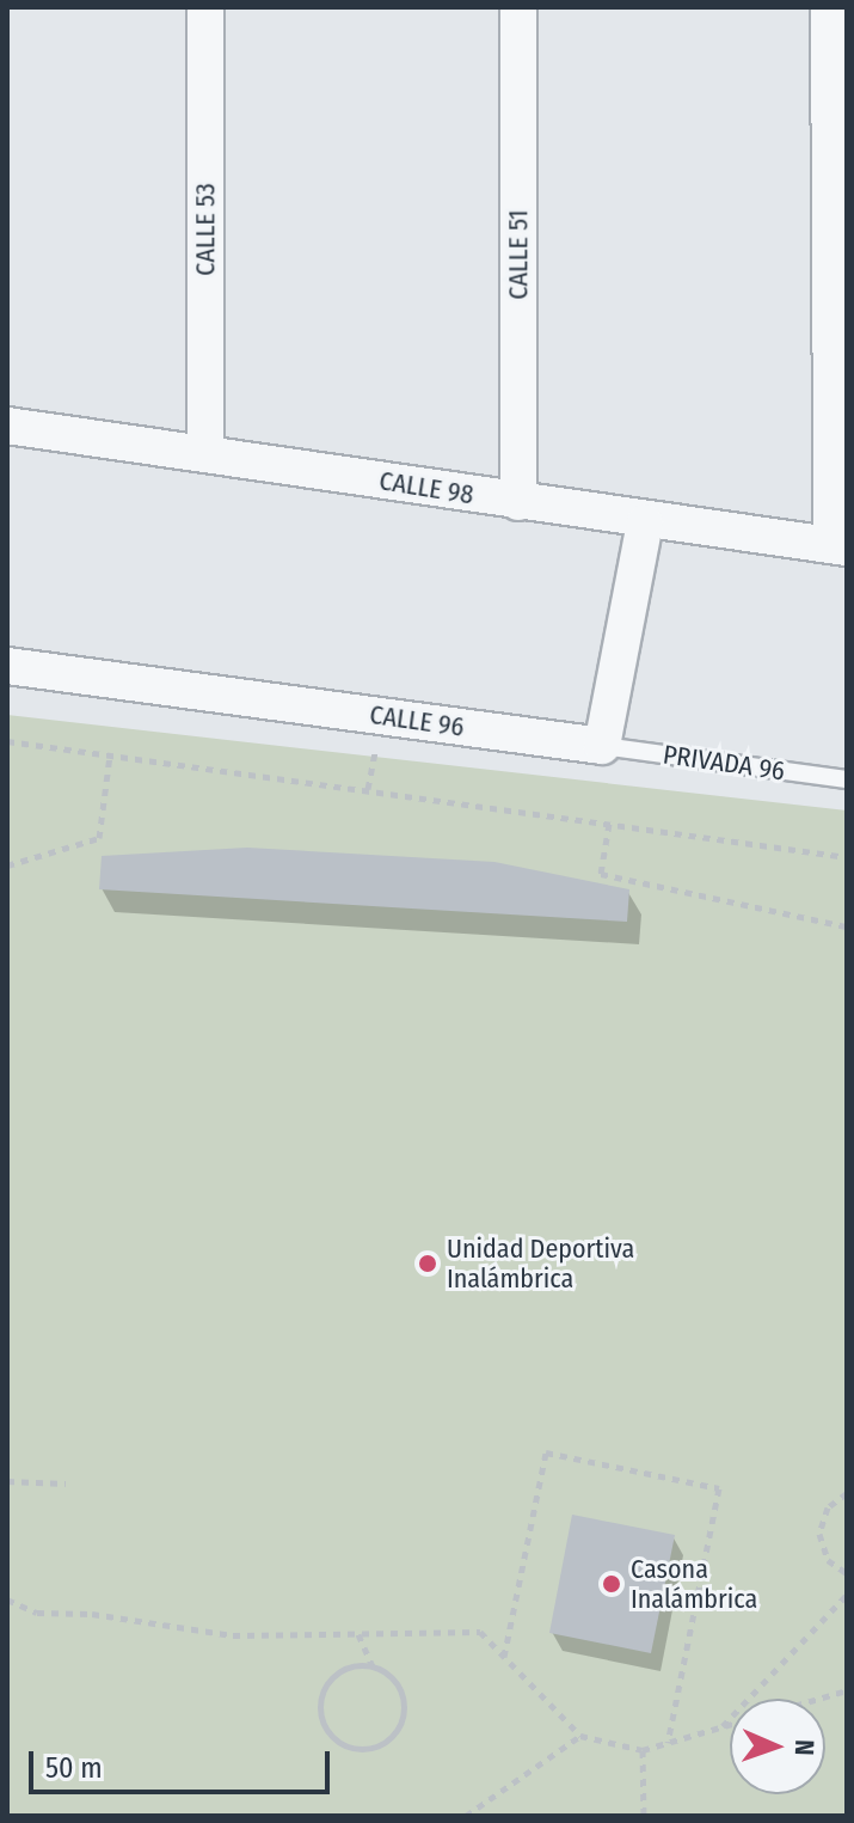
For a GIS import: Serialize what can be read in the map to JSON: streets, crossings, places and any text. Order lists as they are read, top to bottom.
{
  "streets": {
    "street": [
      "CALLE 53",
      "CALLE 51",
      "CALLE 98",
      "CALLE 96"
    ],
    "lane": ["PRIVADA 96"]
  },
  "crossings": [
    ["CALLE 53", "CALLE 98"],
    ["CALLE 51", "CALLE 98"],
    ["CALLE 96", "PRIVADA 96"]
  ],
  "places": ["Unidad Deportiva Inalámbrica", "Casona Inalámbrica"],
  "scale_bar": "50 m",
  "north": "right"
}
